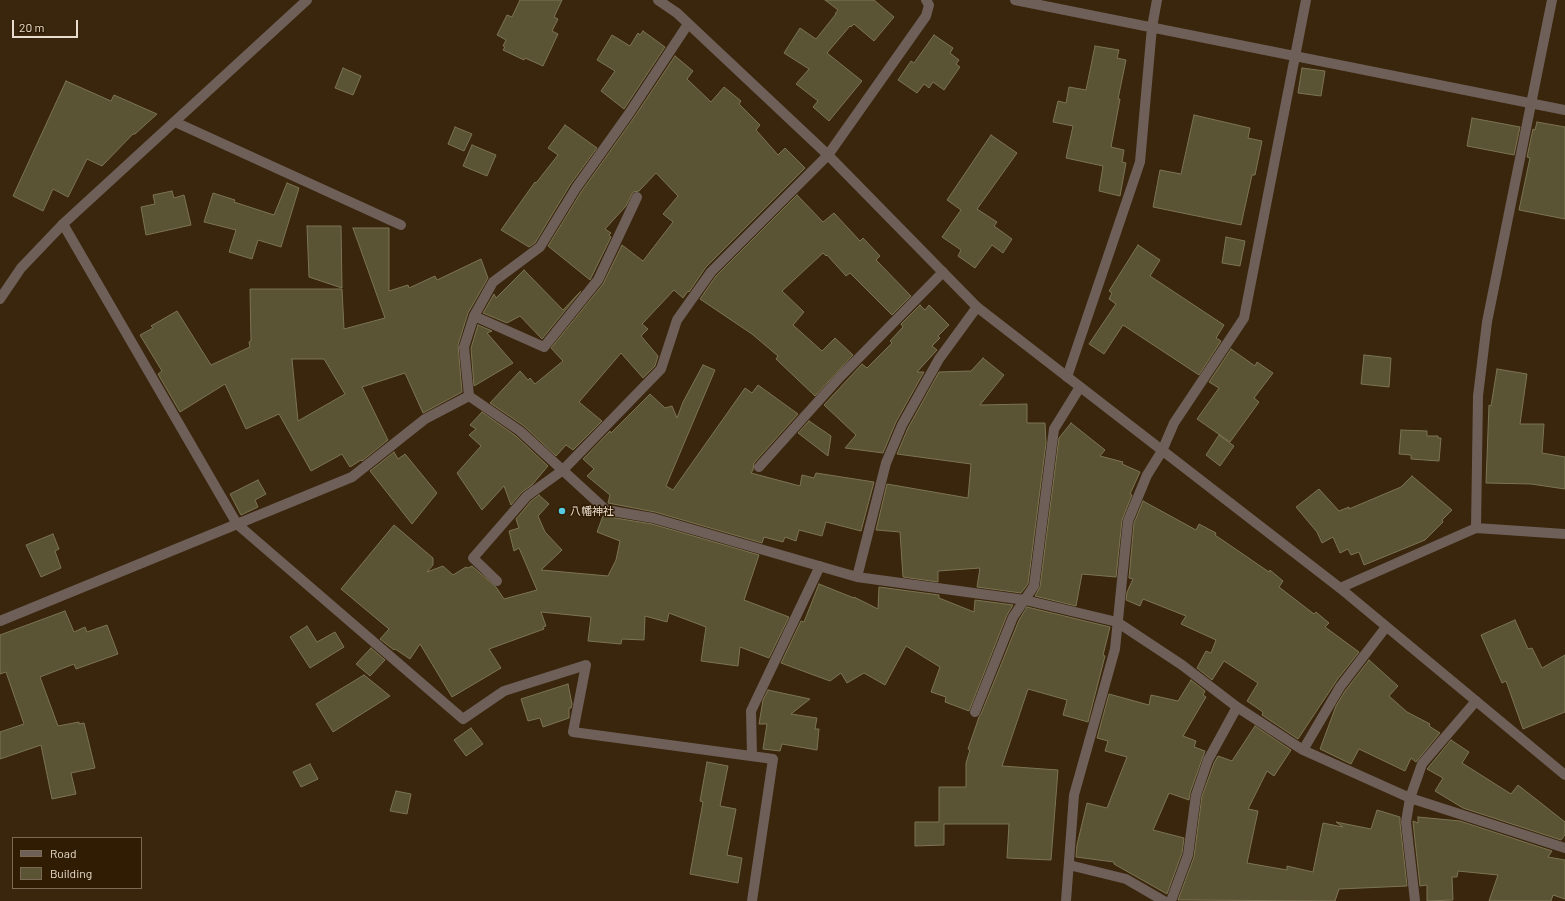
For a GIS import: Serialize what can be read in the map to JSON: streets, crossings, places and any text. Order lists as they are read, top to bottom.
{
  "places": ["八幡神社"],
  "legend": ["Road", "Building"],
  "scale_bar": "20 m"
}
